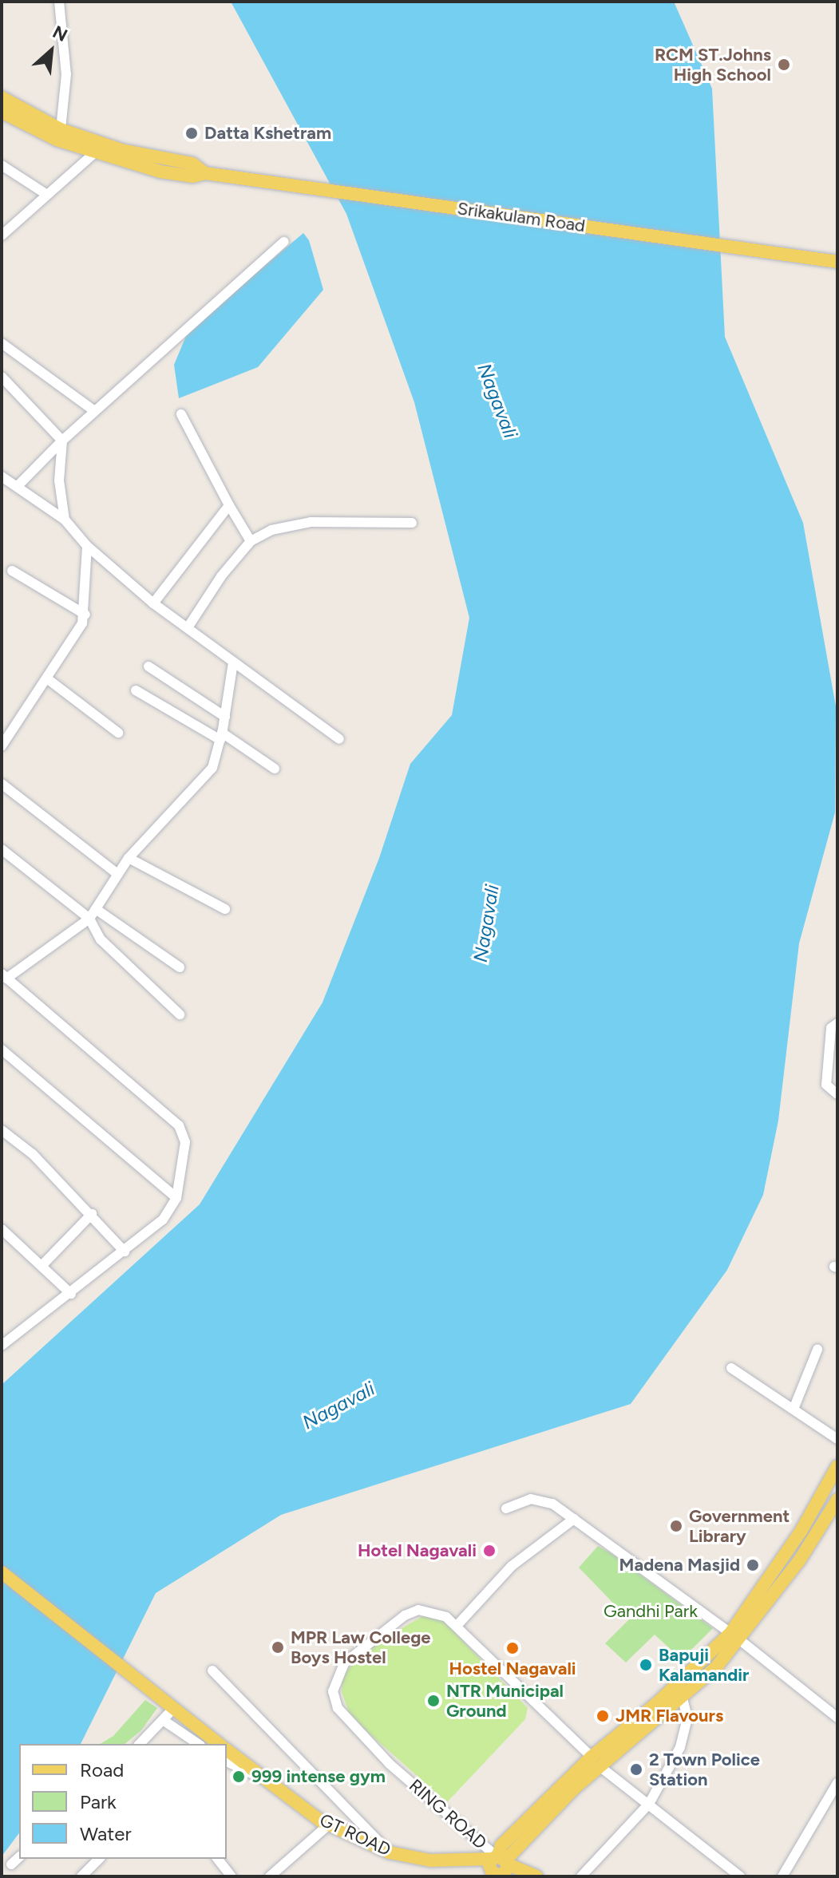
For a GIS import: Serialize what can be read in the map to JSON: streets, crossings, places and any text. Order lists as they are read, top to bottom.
{
  "streets": {
    "main road": ["Srikakulam Road", "GT ROAD"],
    "street": ["RING ROAD"]
  },
  "crossings": [
    ["RING ROAD", "GT ROAD"]
  ],
  "water": ["Nagavali"],
  "parks": ["Gandhi Park"],
  "places": [
    "RCM ST.Johns High School",
    "Datta Kshetram",
    "Government Library",
    "Hotel Nagavali",
    "Madena Masjid",
    "MPR Law College Boys Hostel",
    "Hostel Nagavali",
    "Bapuji Kalamandir",
    "NTR Municipal Ground",
    "JMR Flavours",
    "2 Town Police Station",
    "999 intense gym"
  ],
  "legend": ["Road", "Park", "Water"],
  "north": "top right"
}
